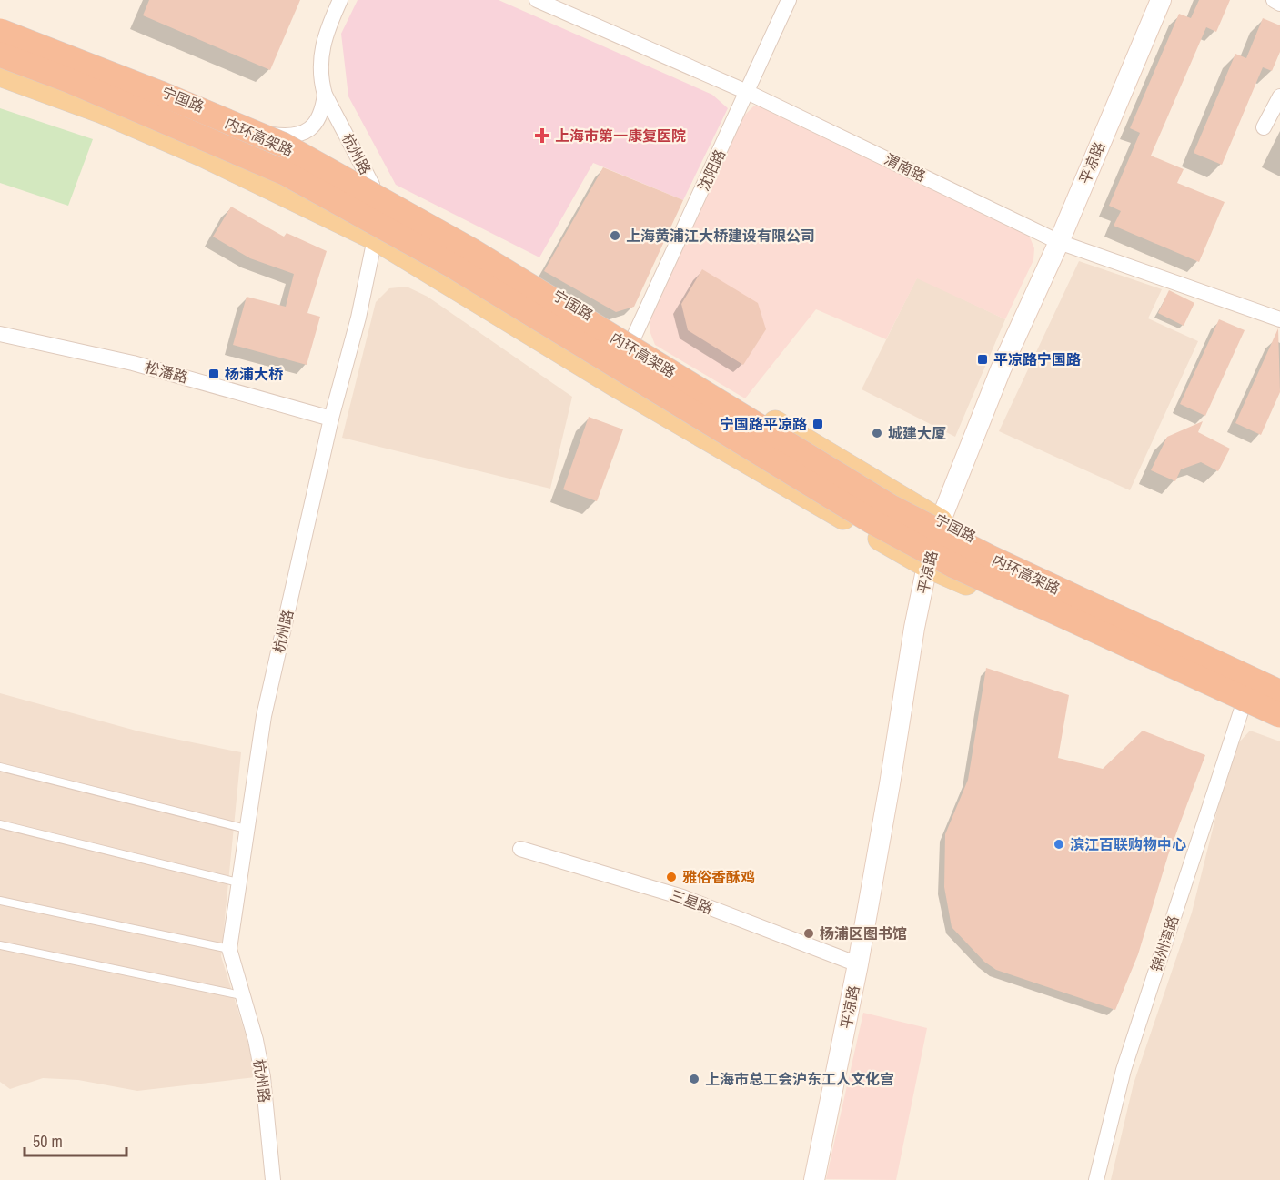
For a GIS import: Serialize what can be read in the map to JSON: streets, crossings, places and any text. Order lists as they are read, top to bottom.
{
  "streets": {
    "highway": ["内环高架路"],
    "main road": ["宁国路", "平凉路"],
    "street": [
      "杭州路",
      "渭南路",
      "沈阳路",
      "松潘路",
      "三星路",
      "锦州湾路"
    ]
  },
  "crossings": [
    ["宁国路", "杭州路"],
    ["宁国路", "平凉路"],
    ["宁国路", "沈阳路"],
    ["杭州路", "松潘路"],
    ["平凉路", "渭南路"],
    ["平凉路", "三星路"],
    ["渭南路", "沈阳路"]
  ],
  "places": {
    "health": ["上海市第一康复医院"],
    "other": [
      "上海黄浦江大桥建设有限公司",
      "城建大厦",
      "滨江百联购物中心",
      "雅俗香酥鸡",
      "杨浦区图书馆",
      "上海市总工会沪东工人文化宫"
    ],
    "transit": ["平凉路宁国路", "杨浦大桥", "宁国路平凉路"]
  },
  "scale_bar": "50 m"
}
